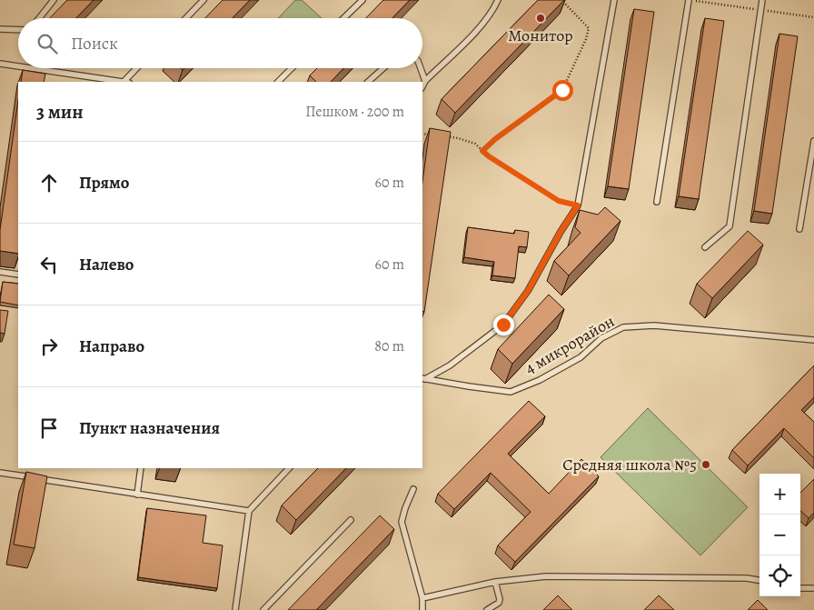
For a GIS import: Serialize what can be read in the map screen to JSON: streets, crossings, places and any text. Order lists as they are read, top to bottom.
{
  "streets": {
    "lane": ["4 микрорайон"]
  },
  "places": ["Монитор", "Средняя школа №5"],
  "page": {
    "search": "Поиск",
    "heading": ["3 мин", "Пешком · 200 m"],
    "list": [
      ["Прямо", "60 m"],
      ["Налево", "60 m"],
      ["Направо", "80 m"],
      "Пункт назначения"
    ],
    "map_buttons": ["+", "−"]
  }
}
